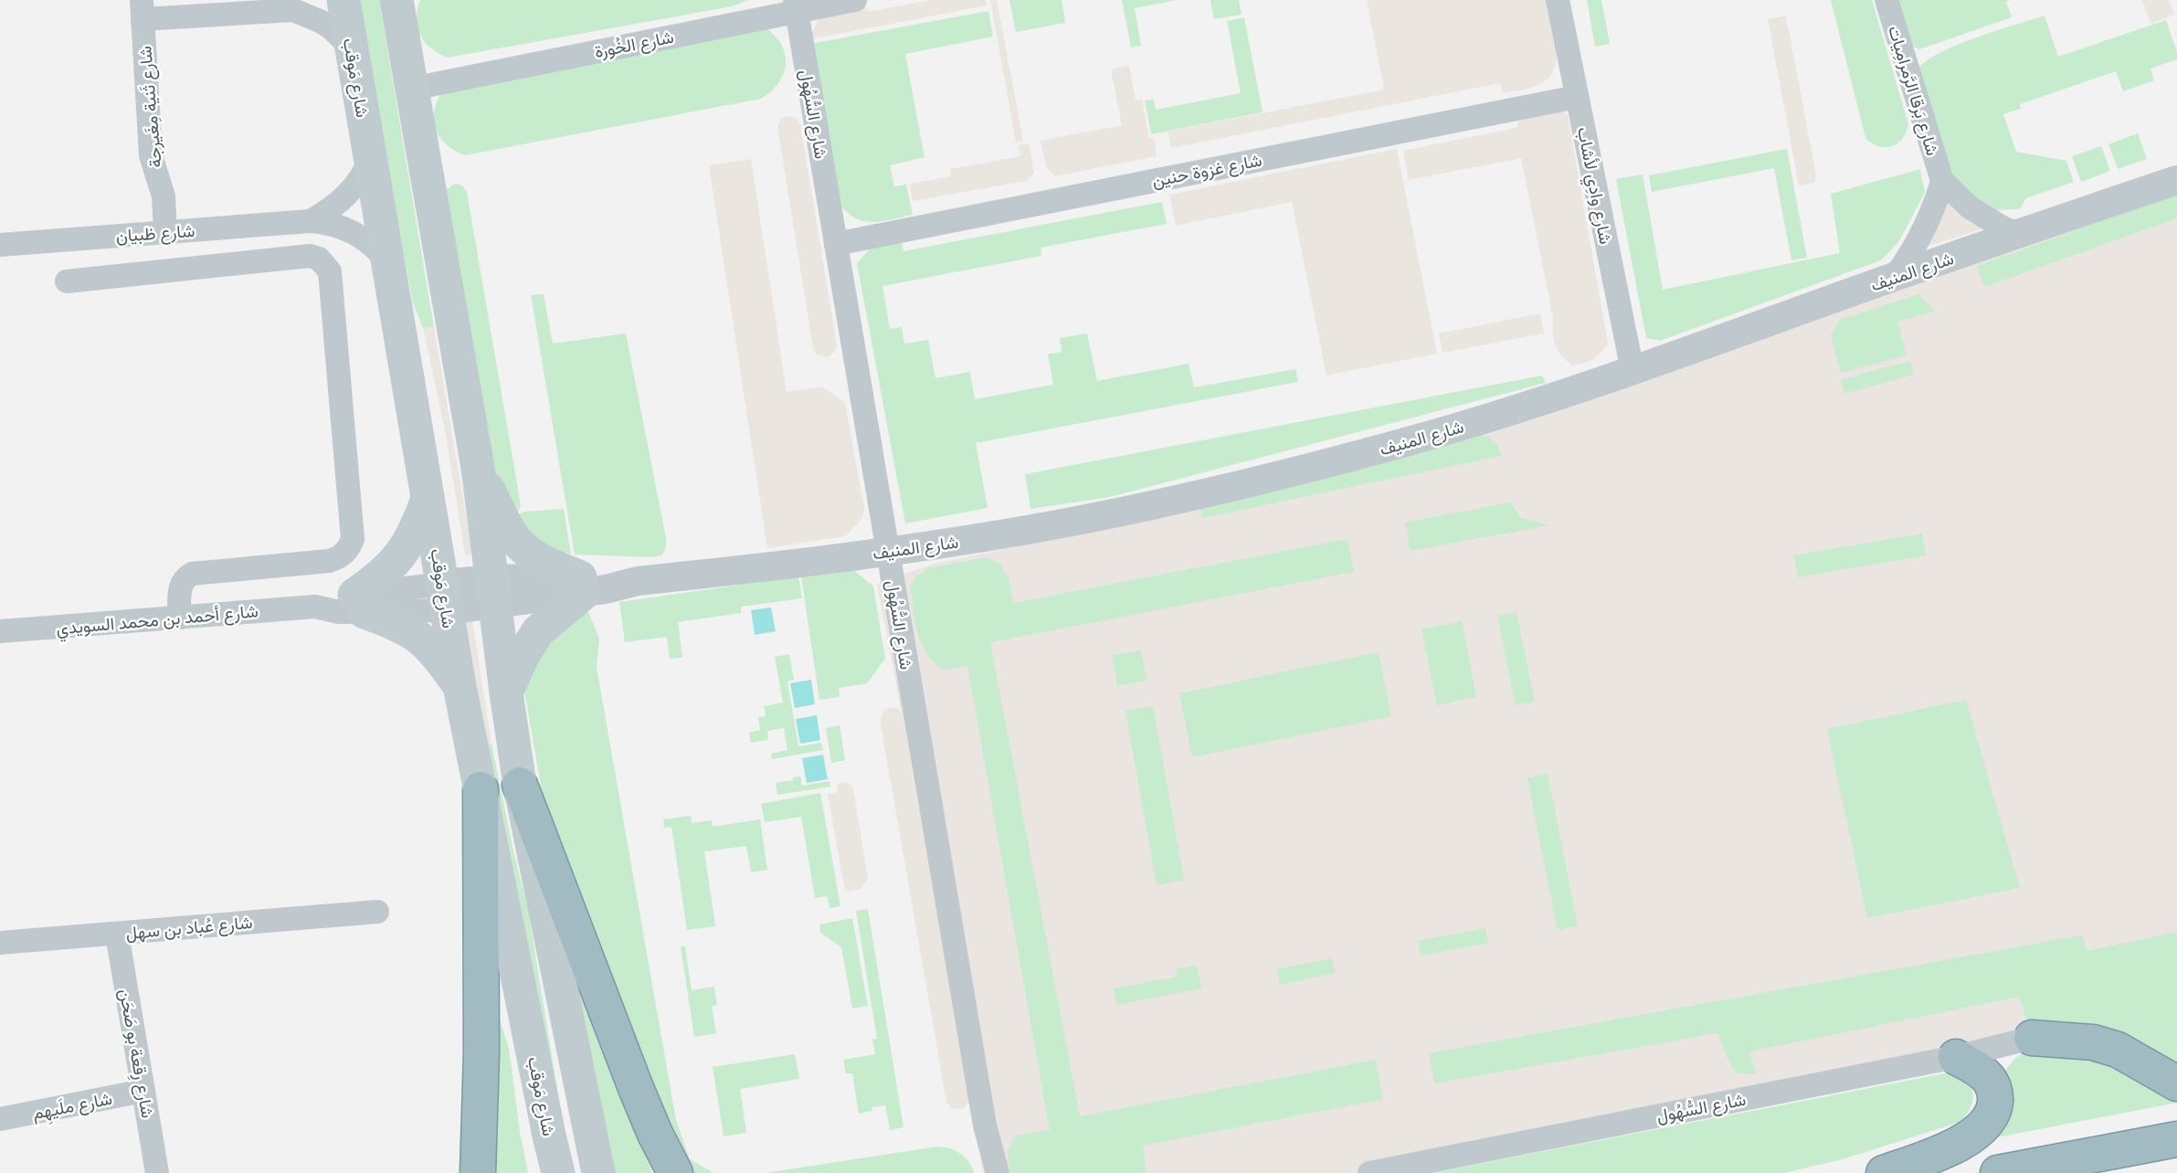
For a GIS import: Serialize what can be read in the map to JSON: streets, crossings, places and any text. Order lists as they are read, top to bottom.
{
  "streets": {
    "main road": ["شارع مَوقب"],
    "street": [
      "شارع الخُورة",
      "شارع بَرقا الرَّمرامِيات",
      "شارع ثَنية مِغَيرجة",
      "شارع السُّهُول",
      "شارع غزوة حنين",
      "شارع وادِي لأشاب",
      "شارع ظبيان",
      "شارع المنيف",
      "شارع أحمد بن محمد السويدي",
      "شارع عُباد بن سهل",
      "شارع رِقعة بو صَحَن",
      "شارع ملَيهِم"
    ]
  },
  "crossings": [
    ["شارع الخُورة", "شارع السُّهُول"],
    ["شارع مَوقب", "شارع ثَنية مِغَيرجة"],
    ["شارع مَوقب", "شارع ظبيان"],
    ["شارع مَوقب", "شارع المنيف"],
    ["شارع مَوقب", "شارع أحمد بن محمد السويدي"],
    ["شارع بَرقا الرَّمرامِيات", "شارع المنيف"],
    ["شارع ثَنية مِغَيرجة", "شارع ظبيان"],
    ["شارع السُّهُول", "شارع غزوة حنين"],
    ["شارع السُّهُول", "شارع المنيف"],
    ["شارع غزوة حنين", "شارع وادِي لأشاب"],
    ["شارع وادِي لأشاب", "شارع المنيف"],
    ["شارع المنيف", "شارع أحمد بن محمد السويدي"],
    ["شارع عُباد بن سهل", "شارع رِقعة بو صَحَن"],
    ["شارع رِقعة بو صَحَن", "شارع ملَيهِم"]
  ]
}
